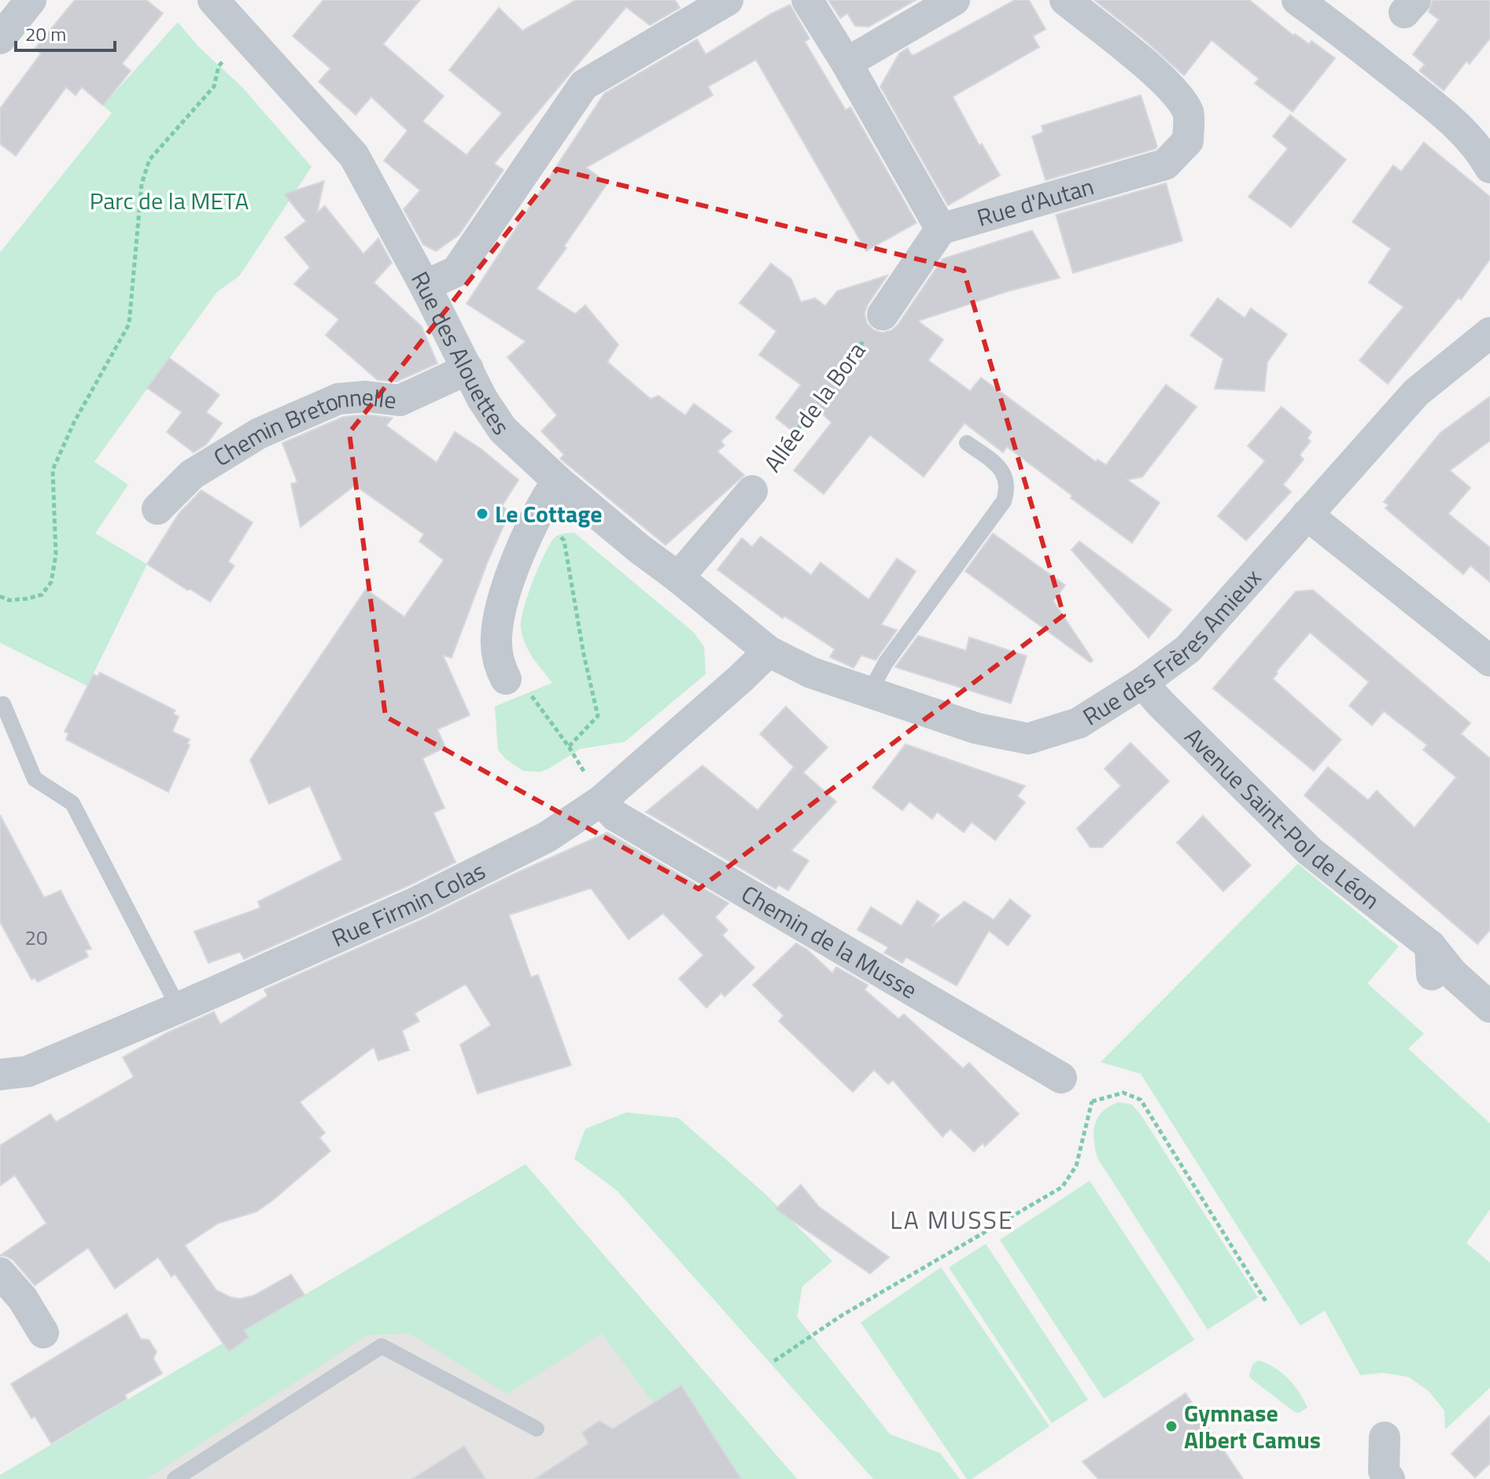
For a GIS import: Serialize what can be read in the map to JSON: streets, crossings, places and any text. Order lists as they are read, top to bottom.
{
  "streets": {
    "street": [
      "Rue d'Autan",
      "Rue des Alouettes",
      "Allée de la Bora",
      "Chemin Bretonnelle",
      "Rue des Frères Amieux",
      "Avenue Saint-Pol de Léon",
      "Rue Firmin Colas",
      "Chemin de la Musse"
    ]
  },
  "crossings": [
    ["Rue des Alouettes", "Allée de la Bora"],
    ["Rue des Alouettes", "Chemin Bretonnelle"],
    ["Rue des Alouettes", "Rue des Frères Amieux"],
    ["Rue des Alouettes", "Rue Firmin Colas"],
    ["Rue des Frères Amieux", "Avenue Saint-Pol de Léon"],
    ["Rue des Frères Amieux", "Rue Firmin Colas"],
    ["Rue Firmin Colas", "Chemin de la Musse"]
  ],
  "districts": ["LA MUSSE"],
  "parks": ["Parc de la META"],
  "places": ["Le Cottage", "Gymnase Albert Camus"],
  "house_numbers": ["20"],
  "scale_bar": "20 m"
}
